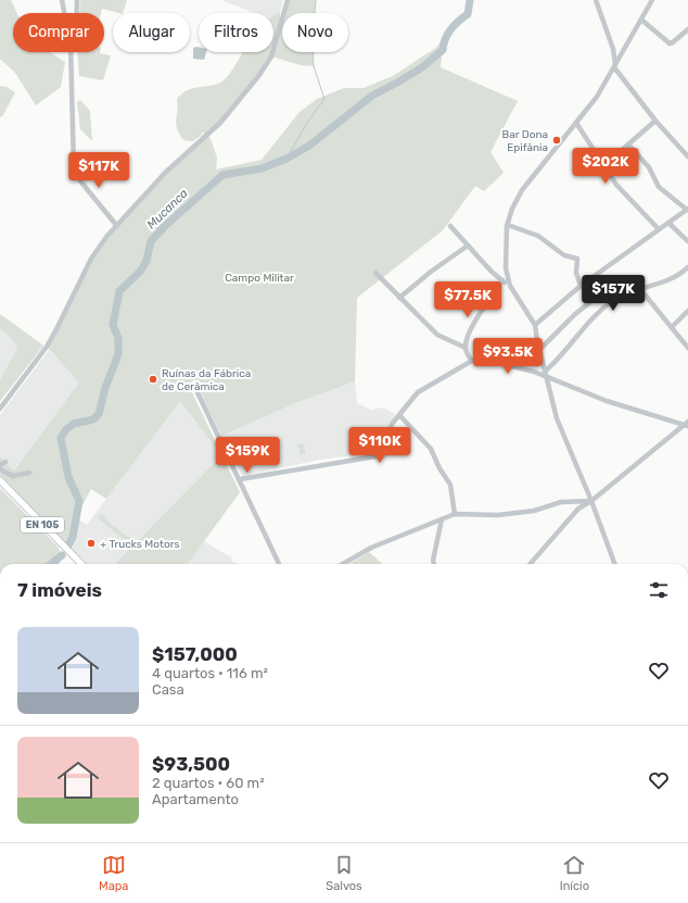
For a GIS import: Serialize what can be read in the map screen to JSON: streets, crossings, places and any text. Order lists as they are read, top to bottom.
{
  "streets": {
    "main road": ["EN 105"]
  },
  "water": ["Mucanca"],
  "parks": ["Campo Militar"],
  "places": ["Bar Dona Epifânia", "Ruínas da Fábrica de Cerâmica", "+ Trucks Motors"],
  "page": {
    "chip": [
      "Comprar",
      "Alugar",
      "Filtros",
      "Novo"
    ],
    "price": [
      "$202K",
      "$117K",
      "$157K",
      "$77.5K",
      "$93.5K",
      "$110K",
      "$159K"
    ],
    "heading": "7 imóveis",
    "list": [
      {
        "name": "$157,000",
        "note": "4 quartos · 116 m² · Casa"
      },
      {
        "name": "$93,500",
        "note": "2 quartos · 60 m² · Apartamento"
      }
    ],
    "tabs": ["Mapa", "Salvos", "Início"]
  }
}
